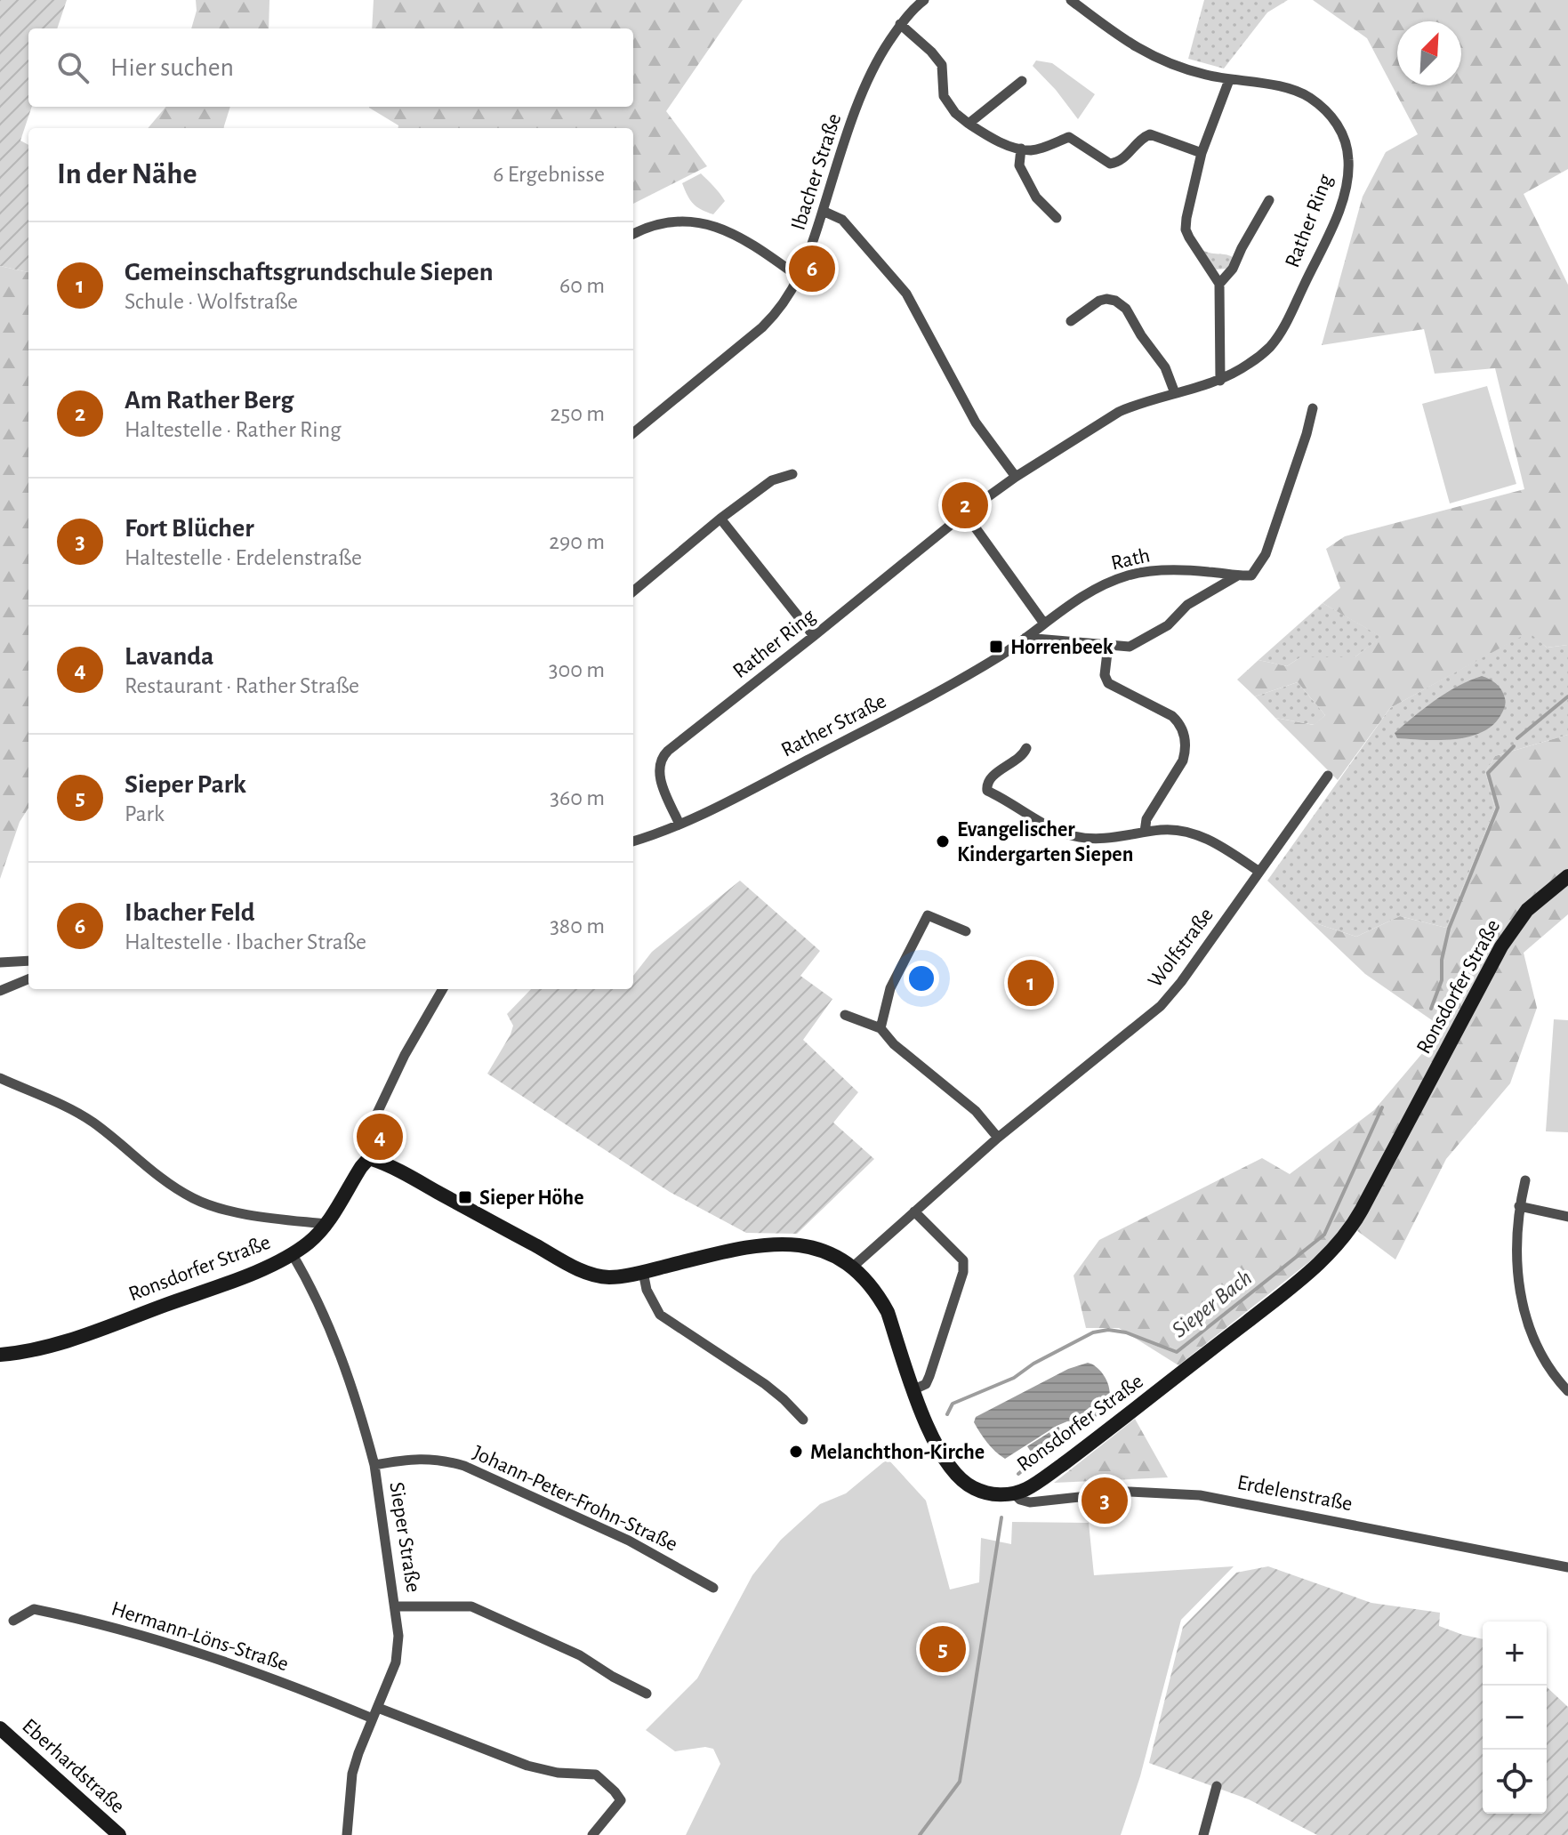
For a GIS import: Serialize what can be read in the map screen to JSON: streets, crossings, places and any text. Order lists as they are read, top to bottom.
{
  "streets": {
    "main road": ["Ronsdorfer Straße", "Eberhardstraße"],
    "street": [
      "Ibacher Straße",
      "Rather Ring",
      "Rath",
      "Rather Straße",
      "Wolfstraße",
      "Erdelenstraße",
      "Johann-Peter-Frohn-Straße",
      "Sieper Straße",
      "Hermann-Löns-Straße"
    ]
  },
  "crossings": [
    ["Rather Ring", "Rather Straße"],
    ["Rath", "Rather Straße"],
    ["Wolfstraße", "Ronsdorfer Straße"],
    ["Ronsdorfer Straße", "Erdelenstraße"],
    ["Ronsdorfer Straße", "Sieper Straße"],
    ["Johann-Peter-Frohn-Straße", "Sieper Straße"],
    ["Sieper Straße", "Hermann-Löns-Straße"]
  ],
  "water": ["Sieper Bach"],
  "places": {
    "transit": ["Horrenbeek", "Sieper Höhe"],
    "other": ["Evangelischer Kindergarten Siepen", "Melanchthon-Kirche"]
  },
  "north": "top right",
  "page": {
    "search": "Hier suchen",
    "heading": ["In der Nähe", "6 Ergebnisse"],
    "list": [
      {
        "mark": "1",
        "name": "Gemeinschaftsgrundschule Siepen",
        "note": "Schule · Wolfstraße",
        "value": "60 m"
      },
      {
        "mark": "2",
        "name": "Am Rather Berg",
        "note": "Haltestelle · Rather Ring",
        "value": "250 m"
      },
      {
        "mark": "3",
        "name": "Fort Blücher",
        "note": "Haltestelle · Erdelenstraße",
        "value": "290 m"
      },
      {
        "mark": "4",
        "name": "Lavanda",
        "note": "Restaurant · Rather Straße",
        "value": "300 m"
      },
      {
        "mark": "5",
        "name": "Sieper Park",
        "note": "Park",
        "value": "360 m"
      },
      {
        "mark": "6",
        "name": "Ibacher Feld",
        "note": "Haltestelle · Ibacher Straße",
        "value": "380 m"
      }
    ],
    "pins": [
      "6",
      "2",
      "1",
      "4",
      "3",
      "5"
    ],
    "map_buttons": ["+", "−"]
  }
}
